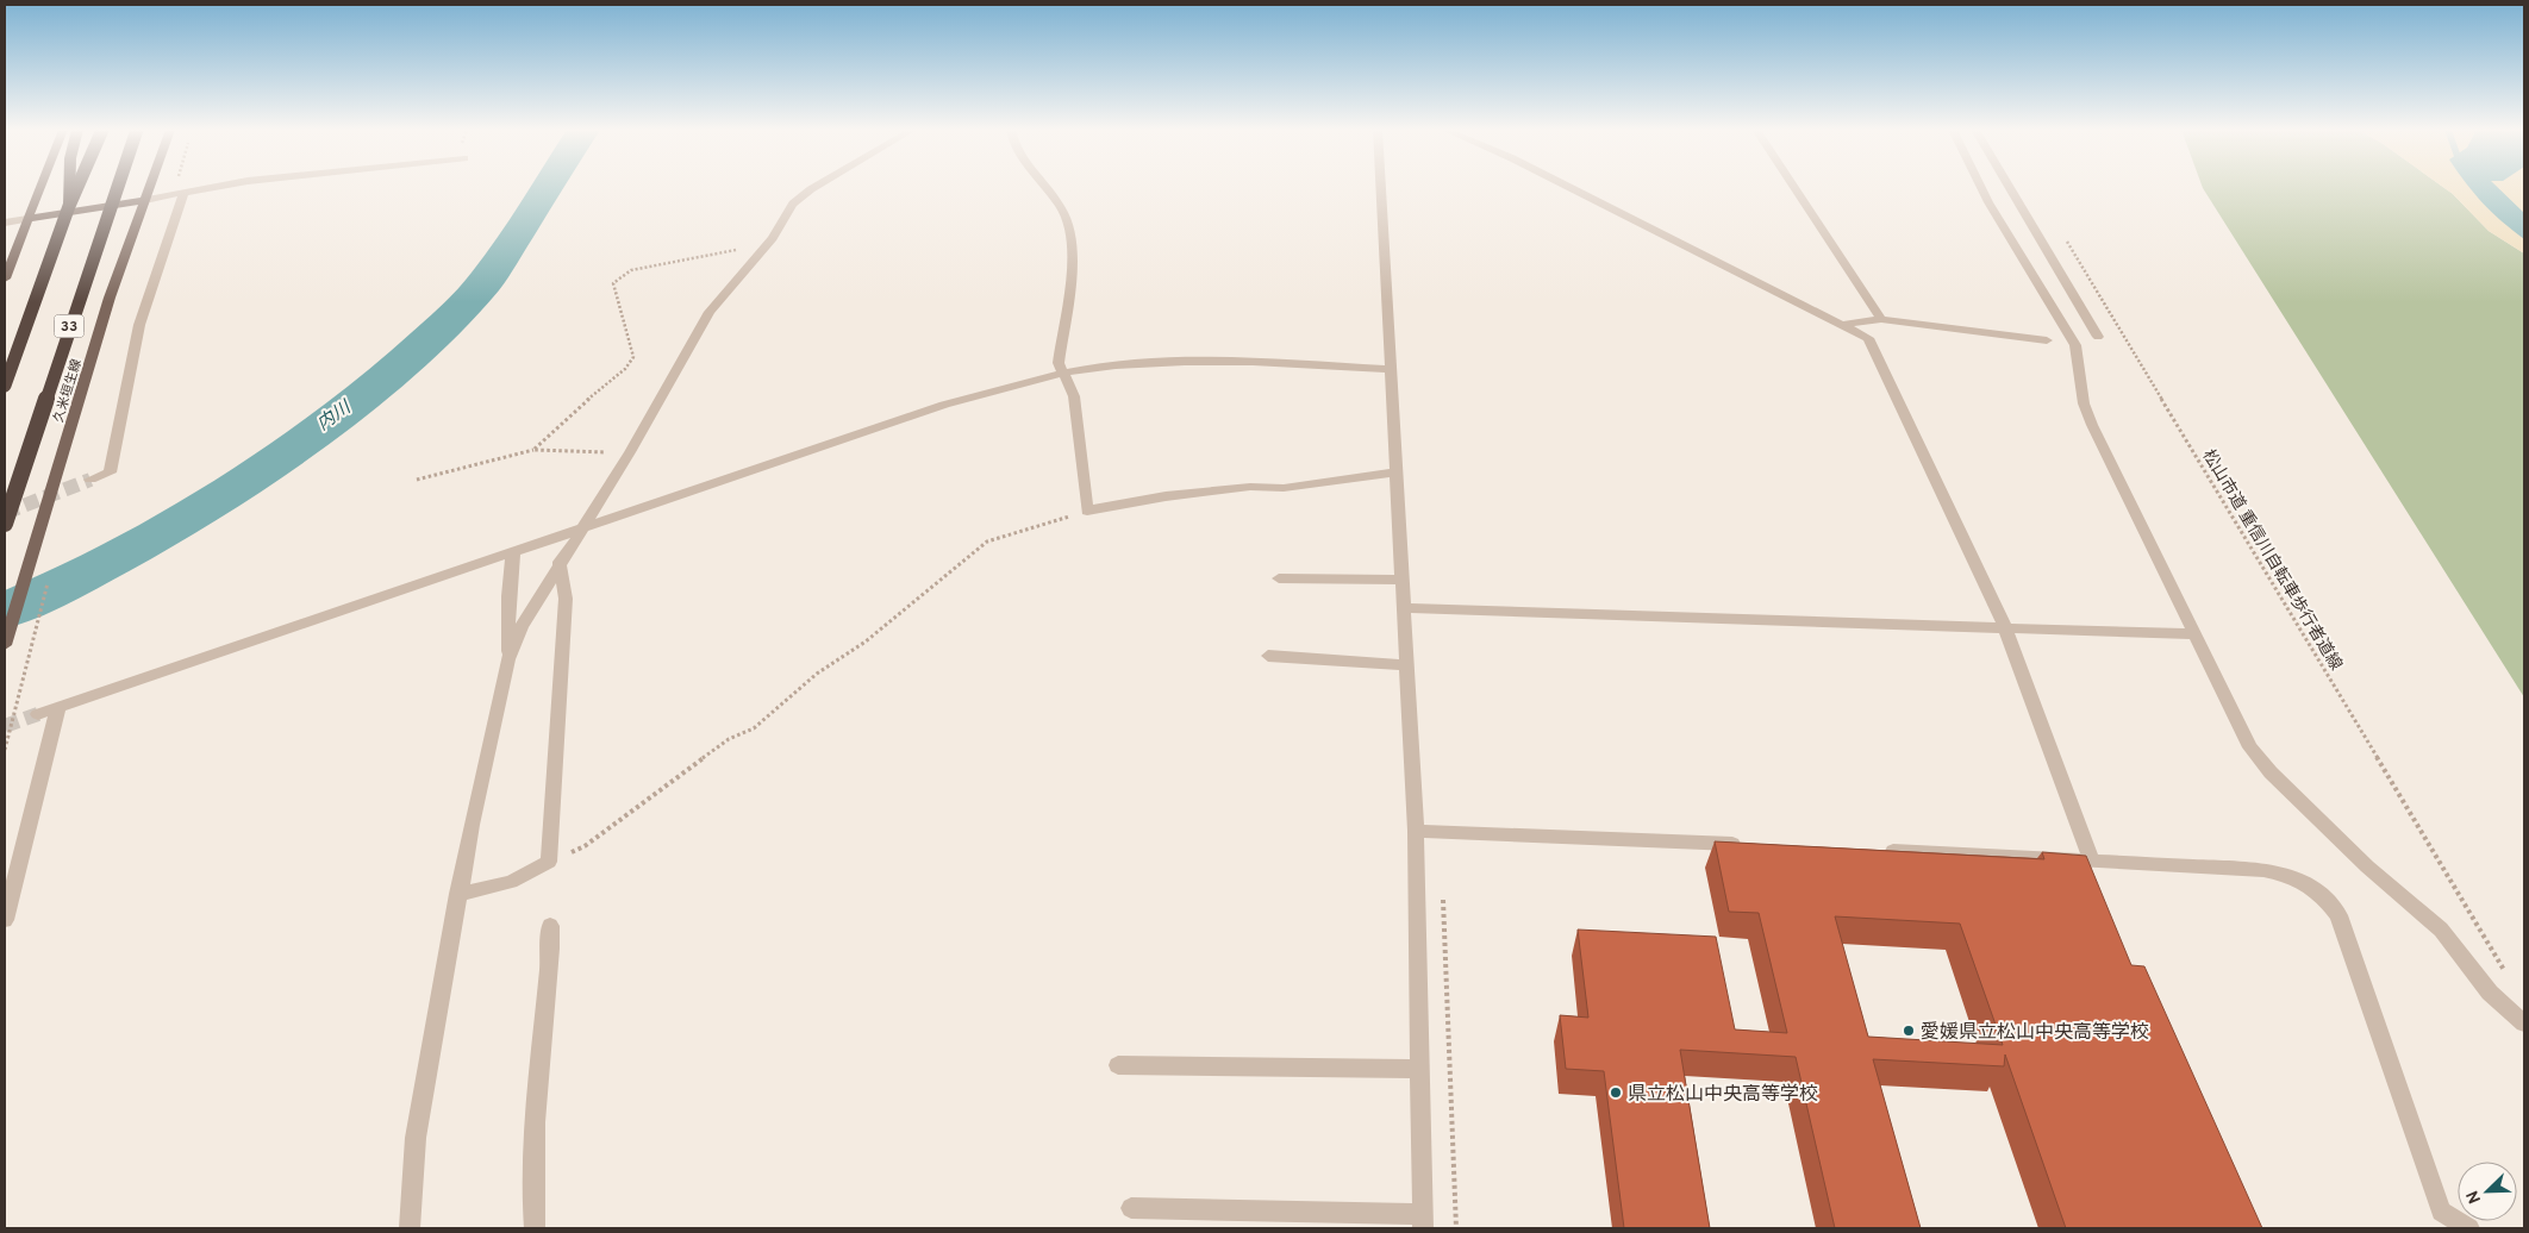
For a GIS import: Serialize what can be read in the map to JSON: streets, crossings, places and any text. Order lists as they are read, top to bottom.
{
  "streets": {
    "highway": ["33"],
    "main road": ["久米垣生線"],
    "path": ["松山市道 重信川自転車歩行者道線"]
  },
  "water": ["内川"],
  "places": ["愛媛県立松山中央高等学校", "県立松山中央高等学校"],
  "north": "bottom left"
}
